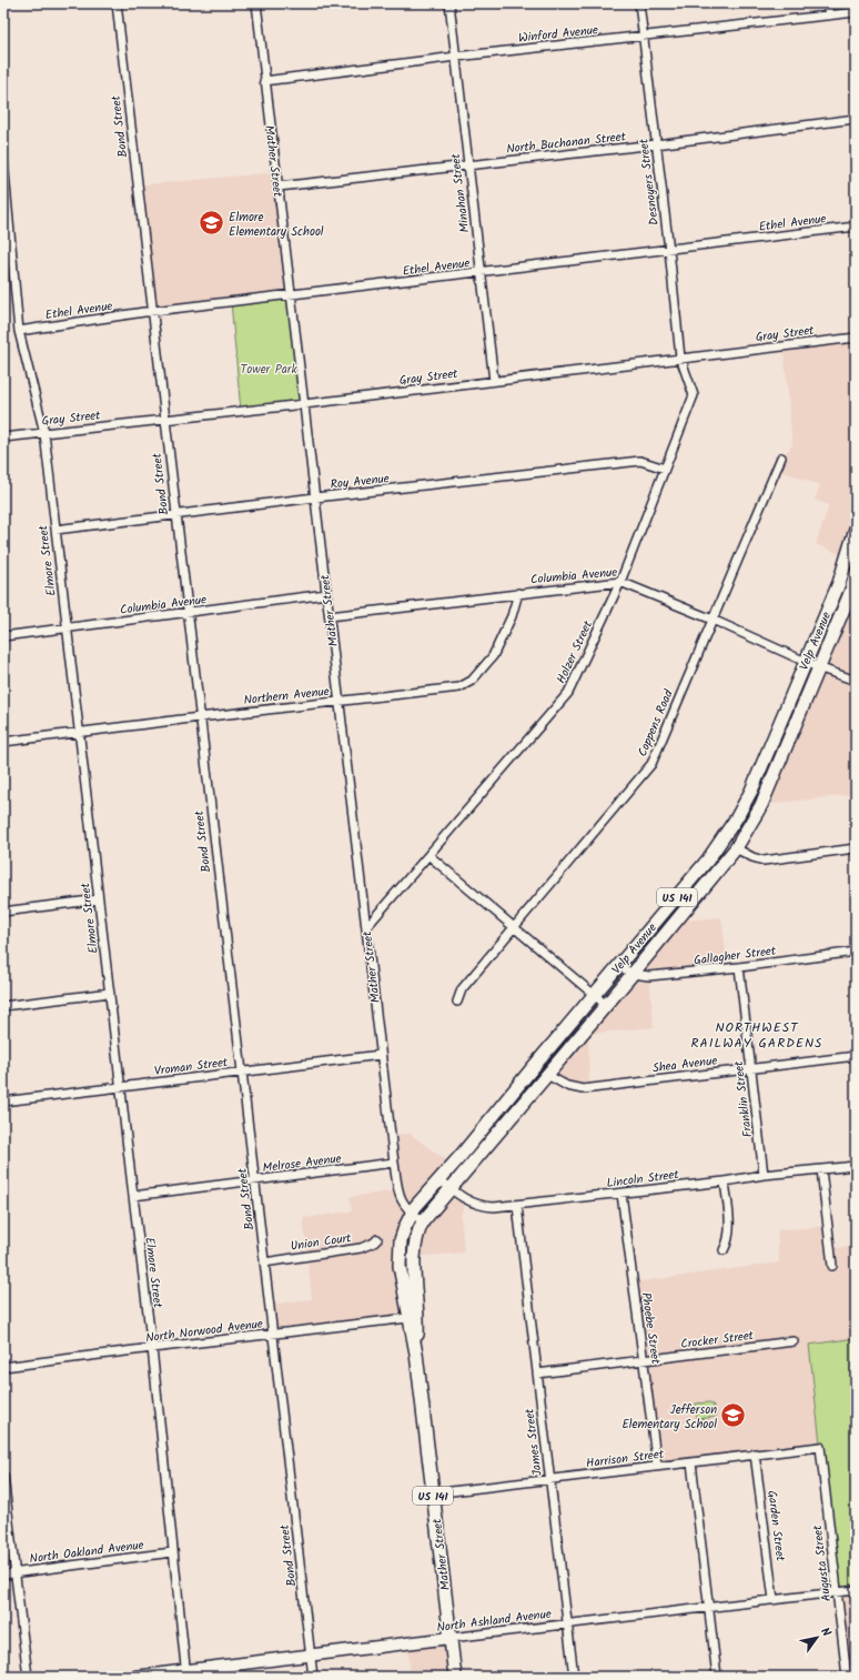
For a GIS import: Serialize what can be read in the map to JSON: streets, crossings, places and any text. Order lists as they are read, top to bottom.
{
  "streets": {
    "main road": ["Mather Street", "Velp Avenue", "US 141"],
    "street": [
      "Winford Avenue",
      "Bond Street",
      "North Buchanan Street",
      "Desnoyers Street",
      "Minahan Street",
      "Ethel Avenue",
      "Gray Street",
      "Roy Avenue",
      "Elmore Street",
      "Columbia Avenue",
      "Holzer Street",
      "Northern Avenue",
      "Coppens Road",
      "Gallagher Street",
      "Shea Avenue",
      "Vroman Street",
      "Franklin Street",
      "Melrose Avenue",
      "Lincoln Street",
      "Union Court",
      "Phoebe Street",
      "North Norwood Avenue",
      "Crocker Street",
      "James Street",
      "Harrison Street",
      "Garden Street",
      "North Oakland Avenue",
      "Augusta Street",
      "North Ashland Avenue"
    ]
  },
  "crossings": [
    ["Winford Avenue", "Mather Street"],
    ["Winford Avenue", "Desnoyers Street"],
    ["Winford Avenue", "Minahan Street"],
    ["Bond Street", "Ethel Avenue"],
    ["Bond Street", "Gray Street"],
    ["Bond Street", "Roy Avenue"],
    ["Bond Street", "Columbia Avenue"],
    ["Bond Street", "Northern Avenue"],
    ["Bond Street", "Vroman Street"],
    ["Bond Street", "Melrose Avenue"],
    ["Bond Street", "Union Court"],
    ["Bond Street", "North Norwood Avenue"],
    ["Bond Street", "North Ashland Avenue"],
    ["North Buchanan Street", "Mather Street"],
    ["North Buchanan Street", "Desnoyers Street"],
    ["North Buchanan Street", "Minahan Street"],
    ["Mather Street", "Ethel Avenue"],
    ["Mather Street", "Gray Street"],
    ["Mather Street", "Roy Avenue"],
    ["Mather Street", "Columbia Avenue"],
    ["Mather Street", "Velp Avenue"],
    ["Mather Street", "Holzer Street"],
    ["Mather Street", "Northern Avenue"],
    ["Mather Street", "Vroman Street"],
    ["Mather Street", "Melrose Avenue"],
    ["Mather Street", "North Norwood Avenue"],
    ["Mather Street", "Harrison Street"],
    ["Mather Street", "North Ashland Avenue"],
    ["Desnoyers Street", "Ethel Avenue"],
    ["Desnoyers Street", "Gray Street"],
    ["Desnoyers Street", "Holzer Street"],
    ["Minahan Street", "Ethel Avenue"],
    ["Minahan Street", "Gray Street"],
    ["Ethel Avenue", "Elmore Street"],
    ["Gray Street", "Elmore Street"],
    ["Gray Street", "Holzer Street"],
    ["Roy Avenue", "Elmore Street"],
    ["Roy Avenue", "Holzer Street"],
    ["Elmore Street", "Columbia Avenue"],
    ["Elmore Street", "Northern Avenue"],
    ["Elmore Street", "Vroman Street"],
    ["Elmore Street", "Melrose Avenue"],
    ["Elmore Street", "North Norwood Avenue"],
    ["Elmore Street", "North Oakland Avenue"],
    ["Elmore Street", "North Ashland Avenue"],
    ["Columbia Avenue", "Velp Avenue"],
    ["Columbia Avenue", "Holzer Street"],
    ["Columbia Avenue", "Northern Avenue"],
    ["Columbia Avenue", "Coppens Road"],
    ["Velp Avenue", "Gallagher Street"],
    ["Velp Avenue", "Shea Avenue"],
    ["Velp Avenue", "Lincoln Street"],
    ["Gallagher Street", "Franklin Street"],
    ["Shea Avenue", "Franklin Street"],
    ["Franklin Street", "Lincoln Street"],
    ["Lincoln Street", "Phoebe Street"],
    ["Lincoln Street", "James Street"],
    ["Phoebe Street", "Crocker Street"],
    ["Phoebe Street", "Harrison Street"],
    ["Crocker Street", "James Street"],
    ["James Street", "Harrison Street"],
    ["James Street", "North Ashland Avenue"],
    ["Harrison Street", "Garden Street"],
    ["Harrison Street", "Augusta Street"],
    ["Garden Street", "North Ashland Avenue"],
    ["Augusta Street", "North Ashland Avenue"]
  ],
  "districts": ["NORTHWEST RAILWAY GARDENS"],
  "parks": ["Tower Park"],
  "places": {
    "school or university": ["Elmore Elementary School", "Jefferson Elementary School"]
  },
  "north": "top right"
}
